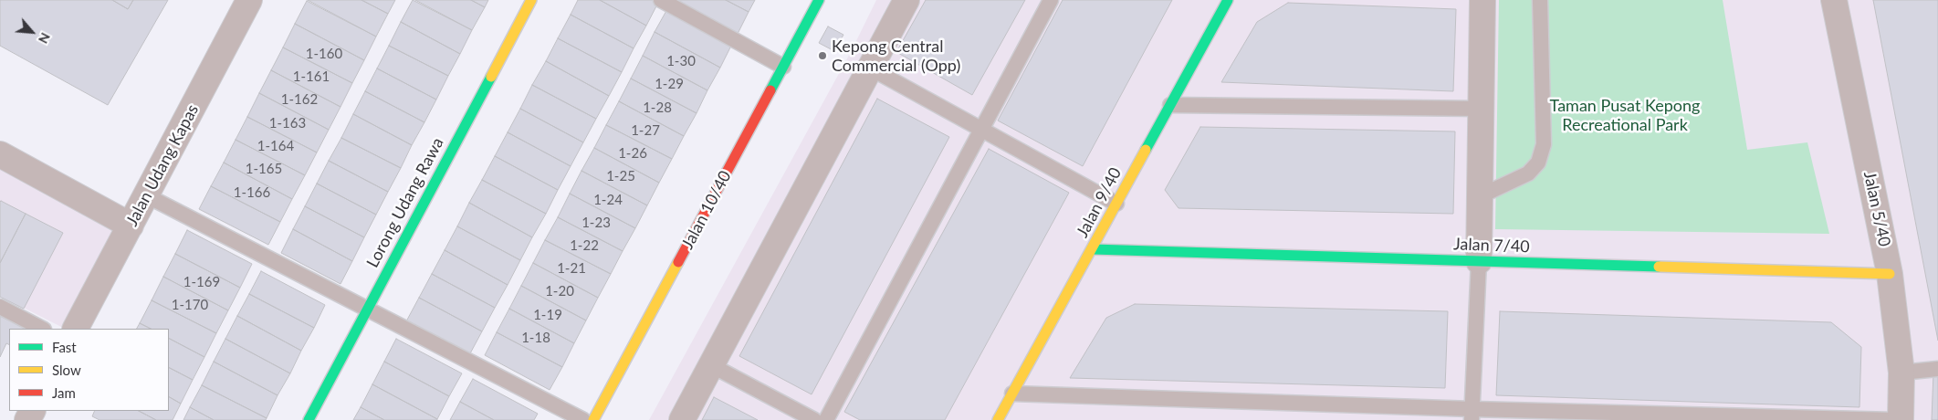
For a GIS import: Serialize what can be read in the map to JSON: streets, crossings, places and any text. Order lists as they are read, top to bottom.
{
  "streets": {
    "street": [
      "Jalan Udang Kapas",
      "Lorong Udang Rawa",
      "Jalan 9/40",
      "Jalan 5/40",
      "Jalan 10/40",
      "Jalan 7/40"
    ]
  },
  "crossings": [
    ["Jalan 9/40", "Jalan 7/40"],
    ["Jalan 5/40", "Jalan 7/40"]
  ],
  "parks": ["Taman Pusat Kepong Recreational Park"],
  "places": ["Kepong Central Commercial (Opp)"],
  "house_numbers": [
    "1-160",
    "1-30",
    "1-161",
    "1-29",
    "1-162",
    "1-28",
    "1-163",
    "1-27",
    "1-164",
    "1-26",
    "1-165",
    "1-25",
    "1-166",
    "1-24",
    "1-23",
    "1-22",
    "1-21",
    "1-169",
    "1-20",
    "1-170",
    "1-19",
    "1-18"
  ],
  "legend": ["Fast", "Slow", "Jam"],
  "north": "bottom right"
}
